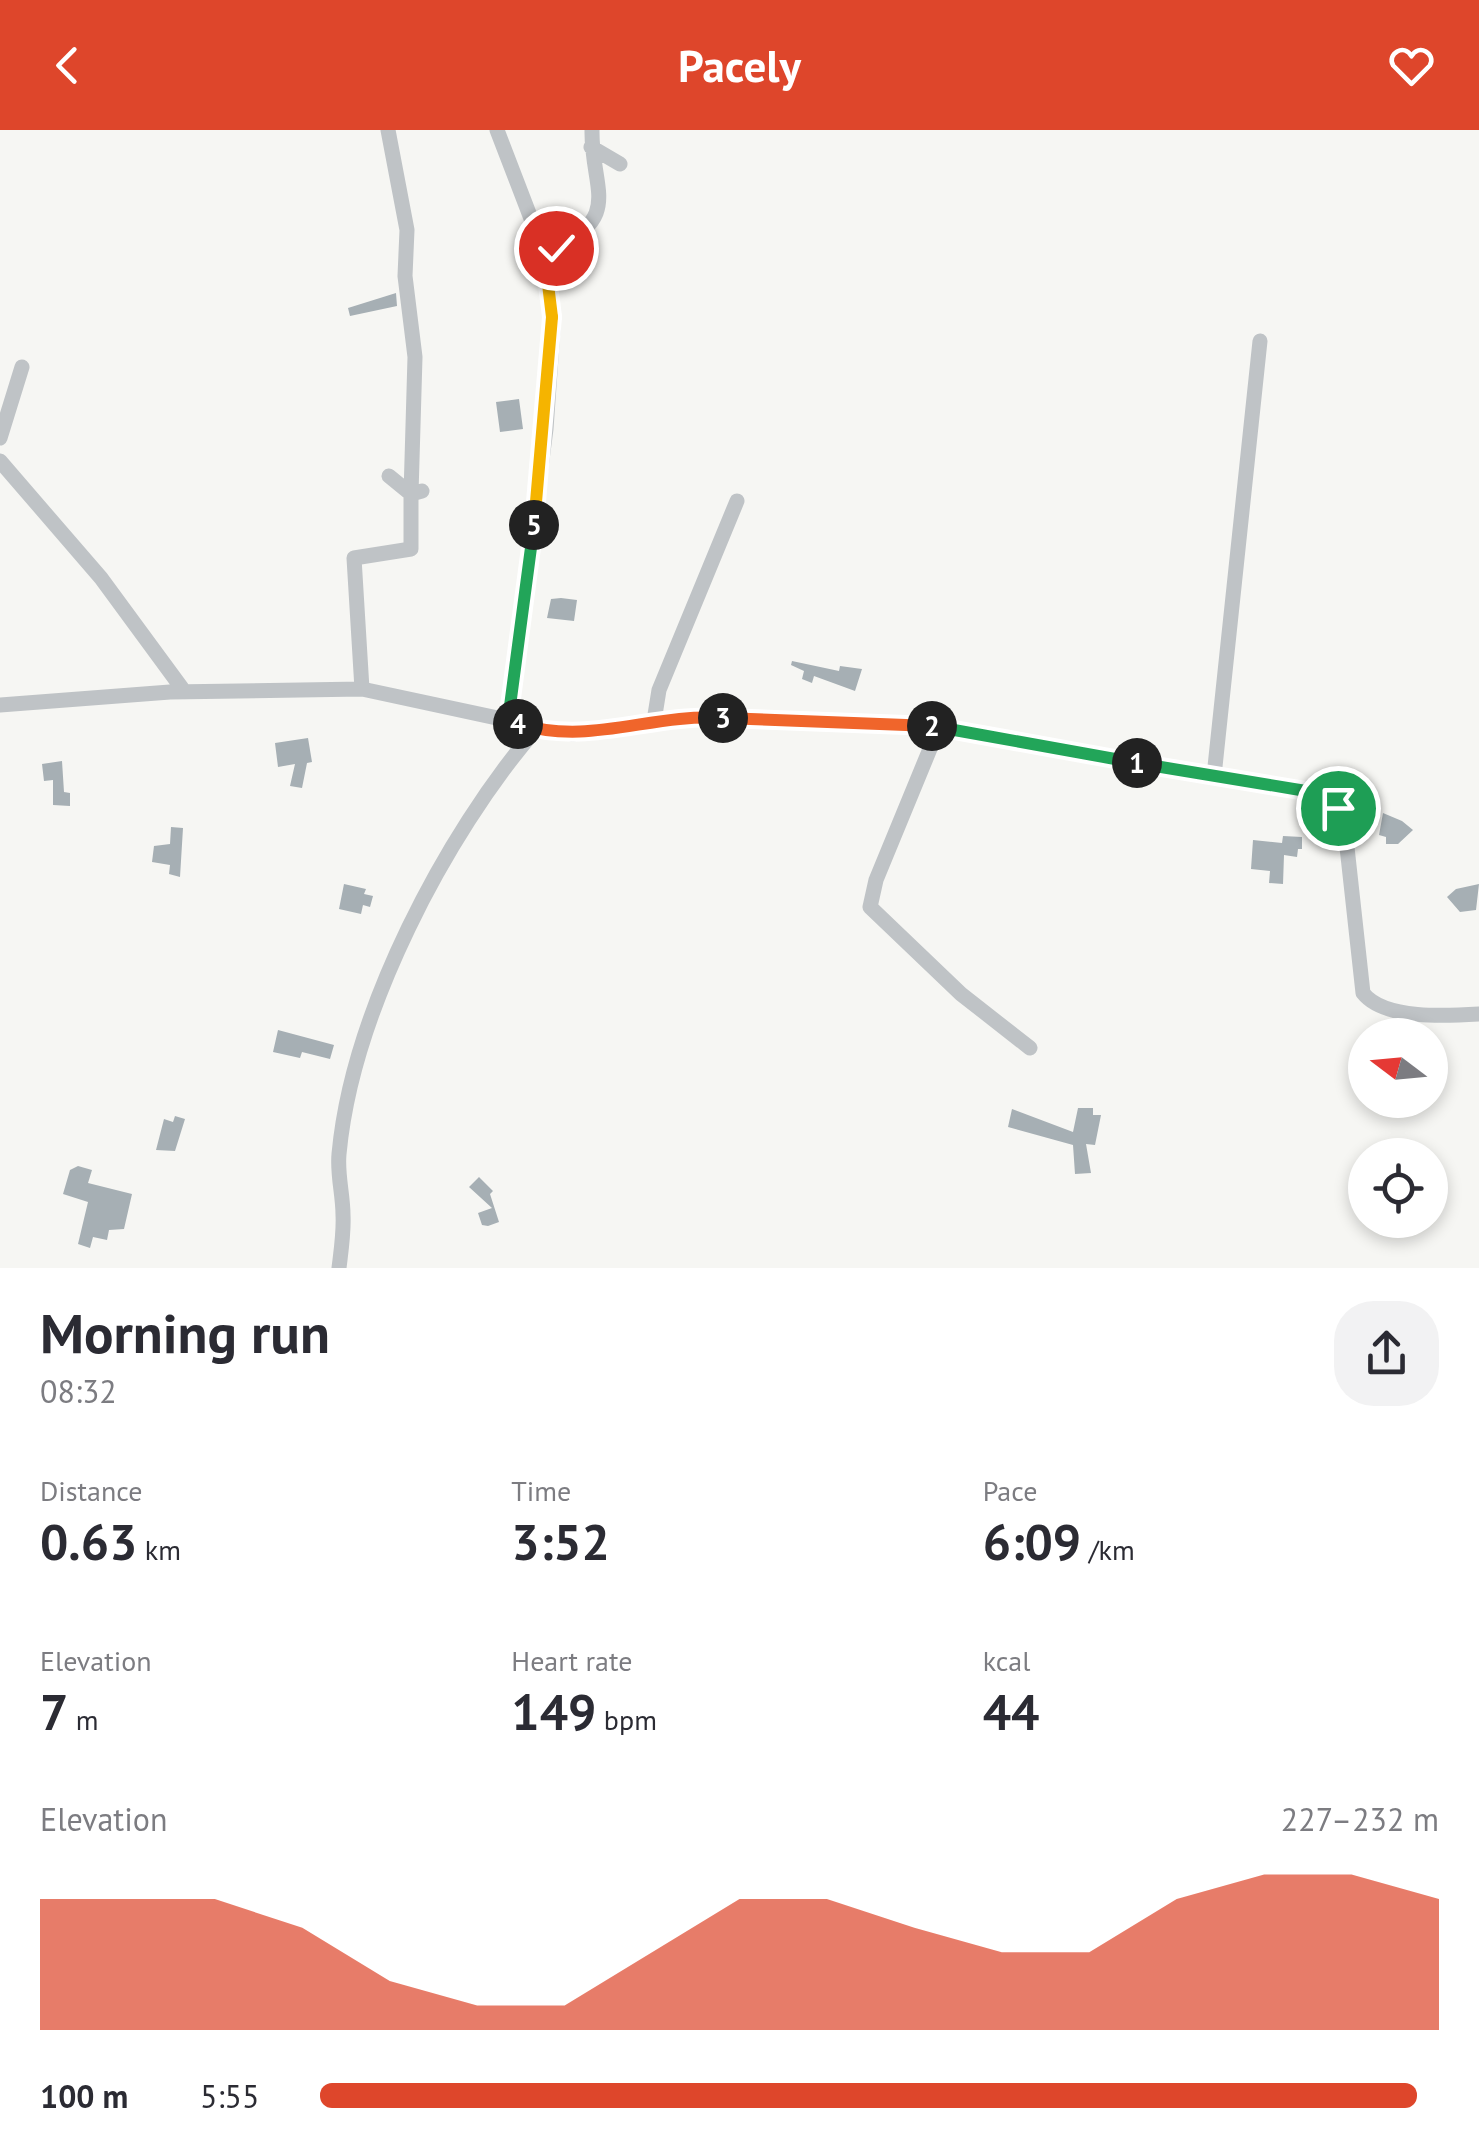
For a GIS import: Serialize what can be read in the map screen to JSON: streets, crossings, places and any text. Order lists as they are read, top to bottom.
{
  "north": "left",
  "page": {
    "header": "Pacely",
    "pins": [
      "5",
      "3",
      "4",
      "2",
      "1"
    ],
    "heading": ["Morning run", "08:32"],
    "stats": [
      ["Distance", "0.63 km"],
      ["Time", "3:52"],
      ["Pace", "6:09 /km"],
      ["Elevation", "7 m"],
      ["Heart rate", "149 bpm"],
      ["kcal", "44"]
    ],
    "chart": ["Elevation", "227–232 m"],
    "list": [
      {
        "name": "100 m",
        "note": "5:55"
      }
    ]
  }
}
